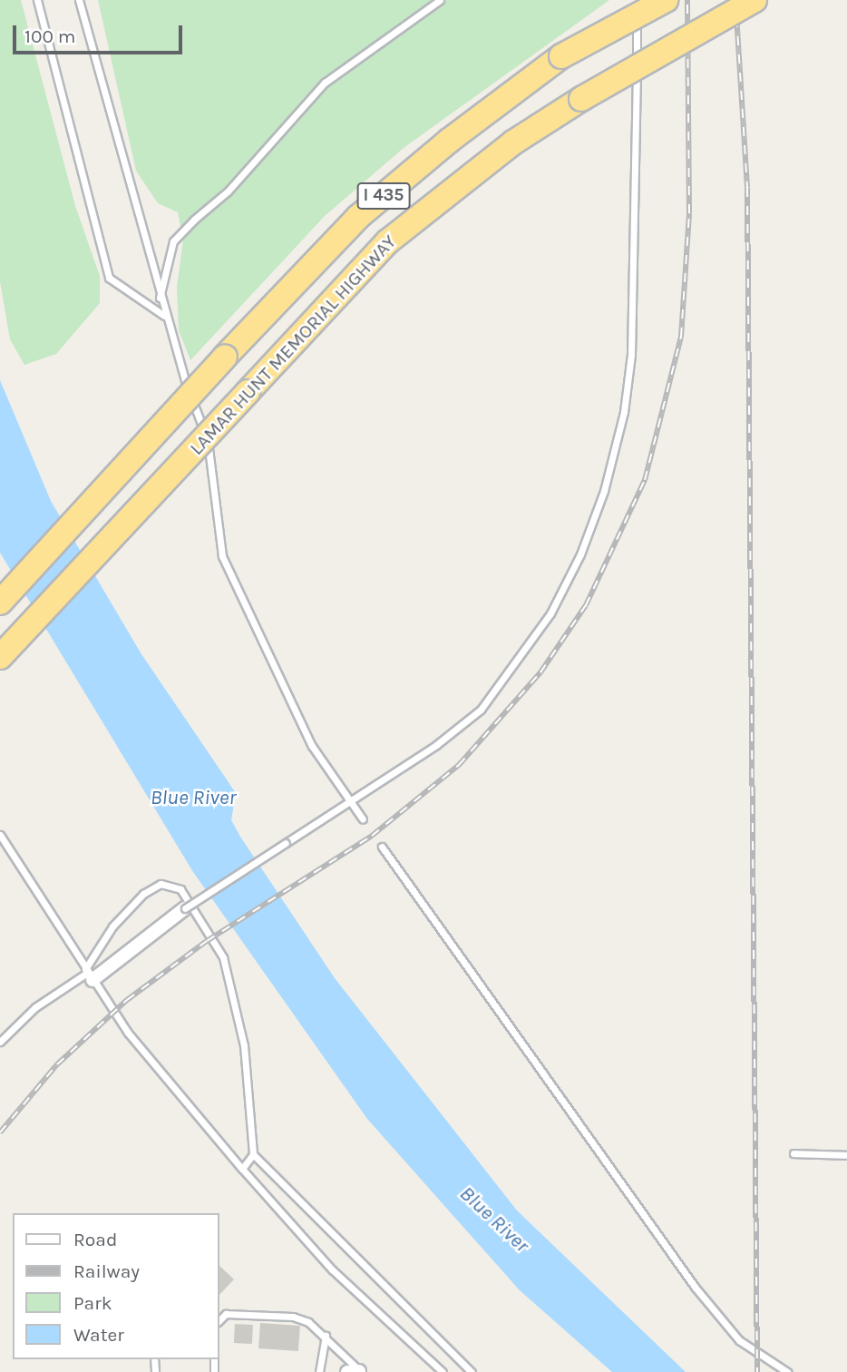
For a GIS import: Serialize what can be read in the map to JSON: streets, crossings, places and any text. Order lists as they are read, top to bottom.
{
  "streets": {
    "highway": ["I 435", "LAMAR HUNT MEMORIAL HIGHWAY"]
  },
  "water": ["Blue River"],
  "legend": [
    "Road",
    "Railway",
    "Park",
    "Water"
  ],
  "scale_bar": "100 m"
}
